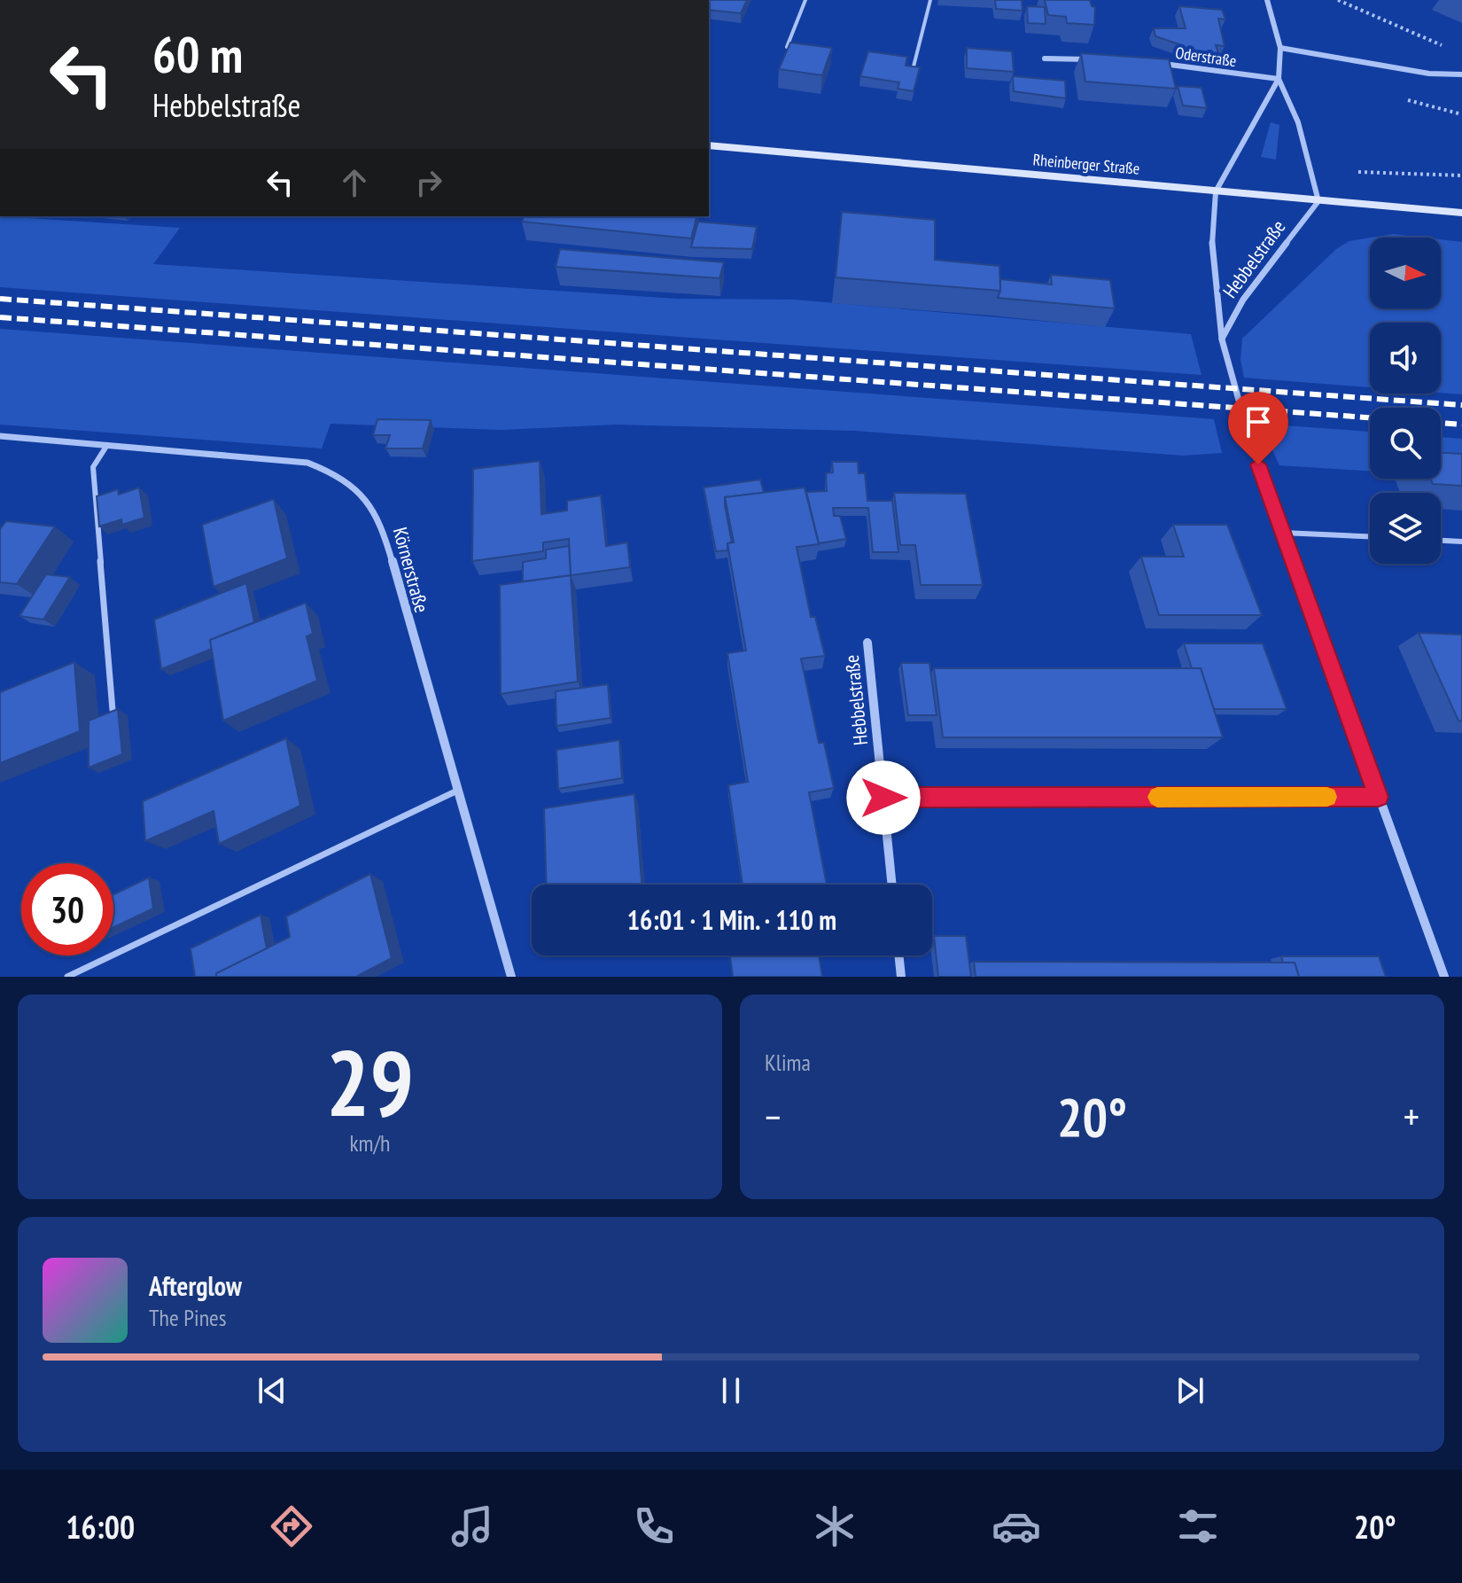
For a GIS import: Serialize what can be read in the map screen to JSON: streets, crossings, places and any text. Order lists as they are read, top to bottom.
{
  "streets": {
    "main road": ["Rheinberger Straße"],
    "street": ["Oderstraße", "Hebbelstraße", "Körnerstraße"]
  },
  "crossings": [
    ["Rheinberger Straße", "Hebbelstraße"]
  ],
  "north": "right",
  "page": {
    "turn": ["60 m", "Hebbelstraße"],
    "limit": "30",
    "trip": "16:01 · 1 Min. · 110 m",
    "tile": [
      ["29", "km/h"],
      "Klima"
    ],
    "heat": ["−", "20°", "+"],
    "song": ["Afterglow", "The Pines"],
    "tabs": ["16:00", "20°"]
  }
}
